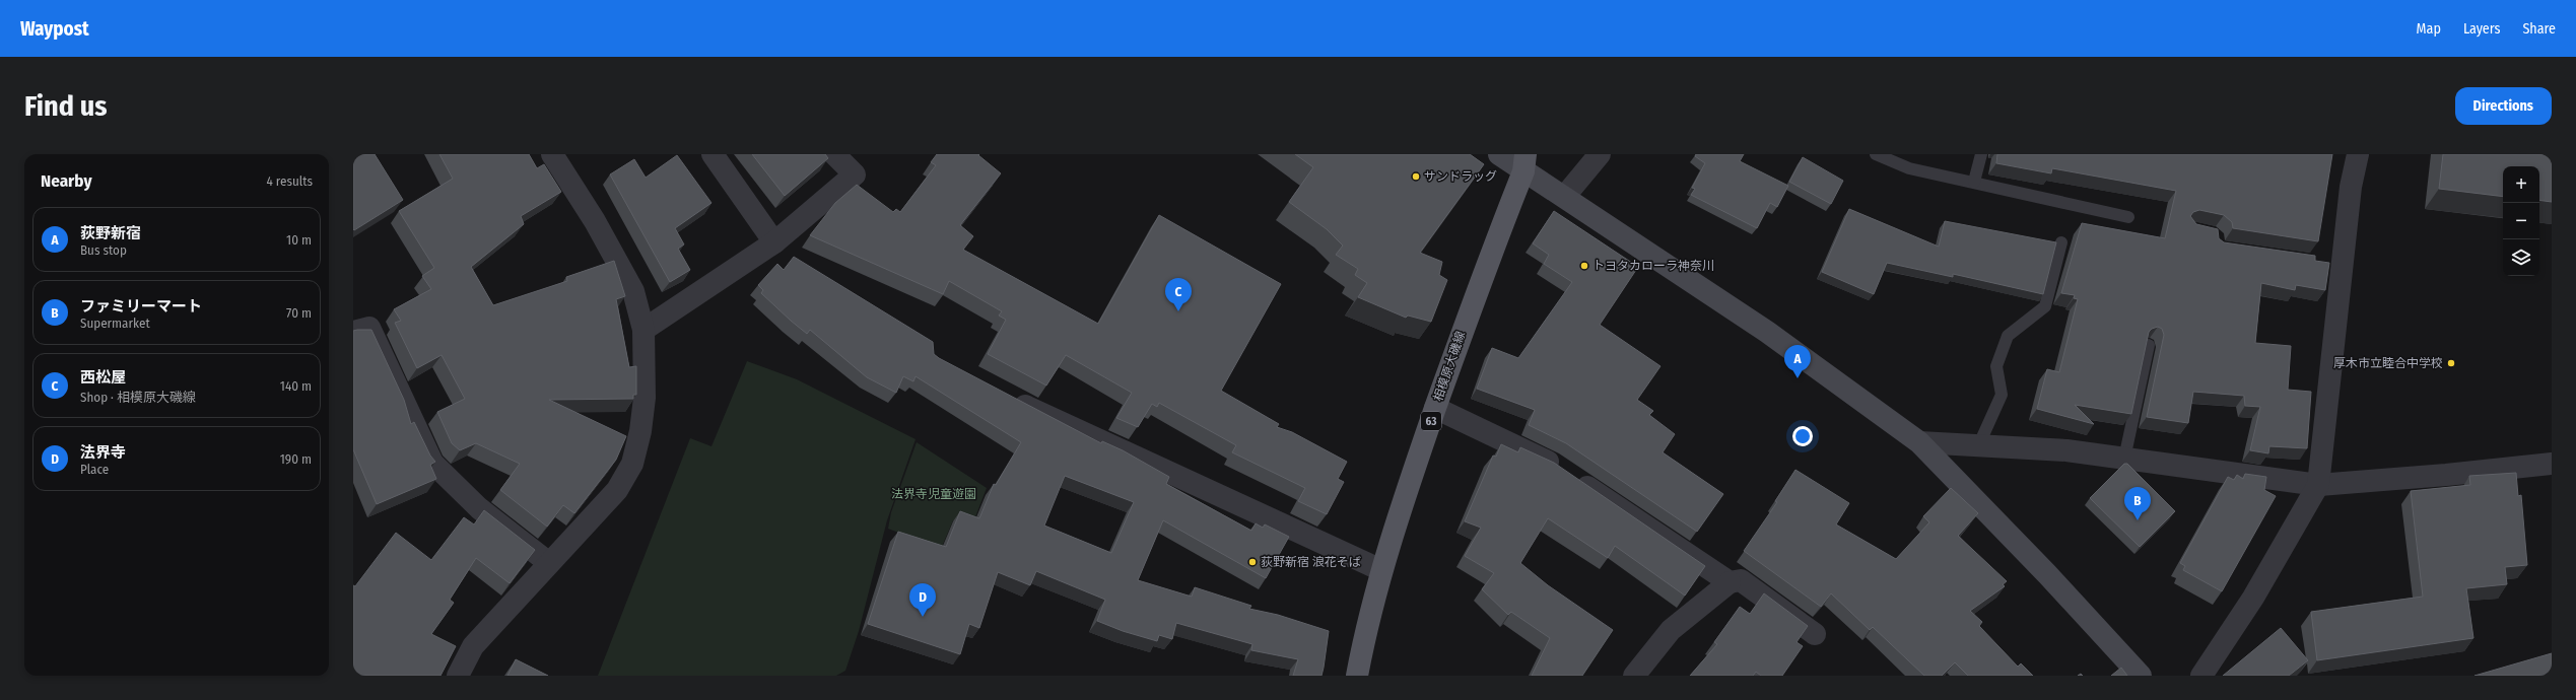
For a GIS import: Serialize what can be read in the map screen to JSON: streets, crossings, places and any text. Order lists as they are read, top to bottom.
{
  "streets": {
    "main road": ["相模原大磯線", "63"]
  },
  "parks": ["法界寺児童遊園"],
  "places": [
    "サンドラッグ",
    "トヨタカローラ神奈川",
    "厚木市立睦合中学校",
    "荻野新宿 浪花そば"
  ],
  "page": {
    "header": "Waypost",
    "nav": ["Map", "Layers", "Share"],
    "buttons": "Directions",
    "title": "Find us",
    "heading": ["Nearby", "4 results"],
    "map_buttons": ["+", "−"],
    "list": [
      {
        "mark": "A",
        "name": "荻野新宿",
        "note": "Bus stop",
        "value": "10 m"
      },
      {
        "mark": "B",
        "name": "ファミリーマート",
        "note": "Supermarket",
        "value": "70 m"
      },
      {
        "mark": "C",
        "name": "西松屋",
        "note": "Shop · 相模原大磯線",
        "value": "140 m"
      },
      {
        "mark": "D",
        "name": "法界寺",
        "note": "Place",
        "value": "190 m"
      }
    ],
    "pins": [
      "C",
      "A",
      "B",
      "D"
    ]
  }
}
